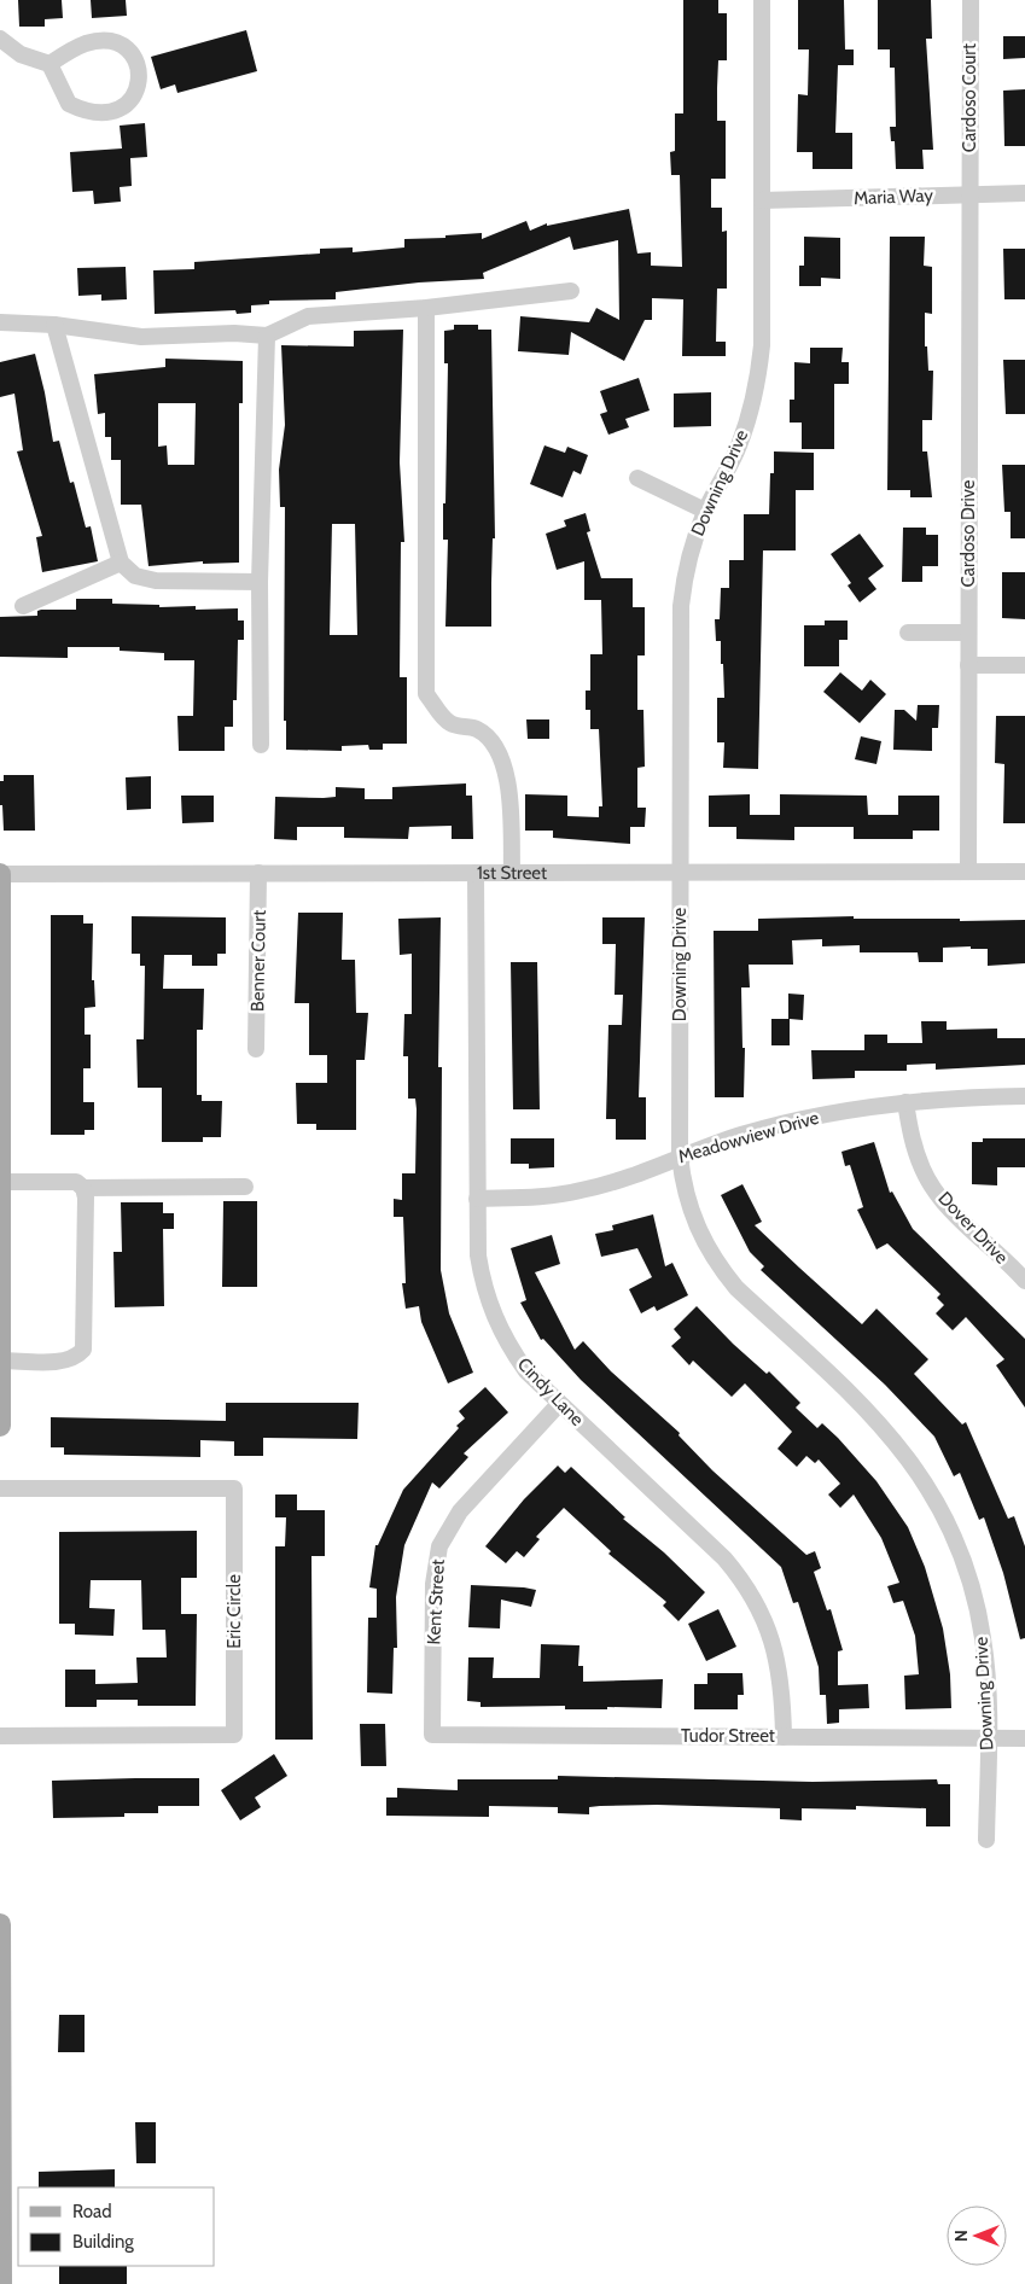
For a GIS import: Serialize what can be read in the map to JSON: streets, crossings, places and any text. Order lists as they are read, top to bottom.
{
  "streets": {
    "street": [
      "Cardoso Court",
      "Maria Way",
      "Downing Drive",
      "Cardoso Drive",
      "1st Street",
      "Benner Court",
      "Meadowview Drive",
      "Dover Drive",
      "Cindy Lane",
      "Kent Street",
      "Eric Circle",
      "Tudor Street"
    ]
  },
  "crossings": [
    ["Cardoso Court", "Maria Way"],
    ["Cardoso Court", "Cardoso Drive"],
    ["Maria Way", "Downing Drive"],
    ["Maria Way", "Cardoso Drive"],
    ["Downing Drive", "1st Street"],
    ["Downing Drive", "Meadowview Drive"],
    ["Downing Drive", "Tudor Street"],
    ["Cardoso Drive", "1st Street"],
    ["1st Street", "Benner Court"],
    ["1st Street", "Cindy Lane"],
    ["Meadowview Drive", "Dover Drive"],
    ["Meadowview Drive", "Cindy Lane"],
    ["Cindy Lane", "Kent Street"],
    ["Cindy Lane", "Tudor Street"],
    ["Kent Street", "Tudor Street"]
  ],
  "legend": ["Road", "Building"],
  "north": "left"
}
